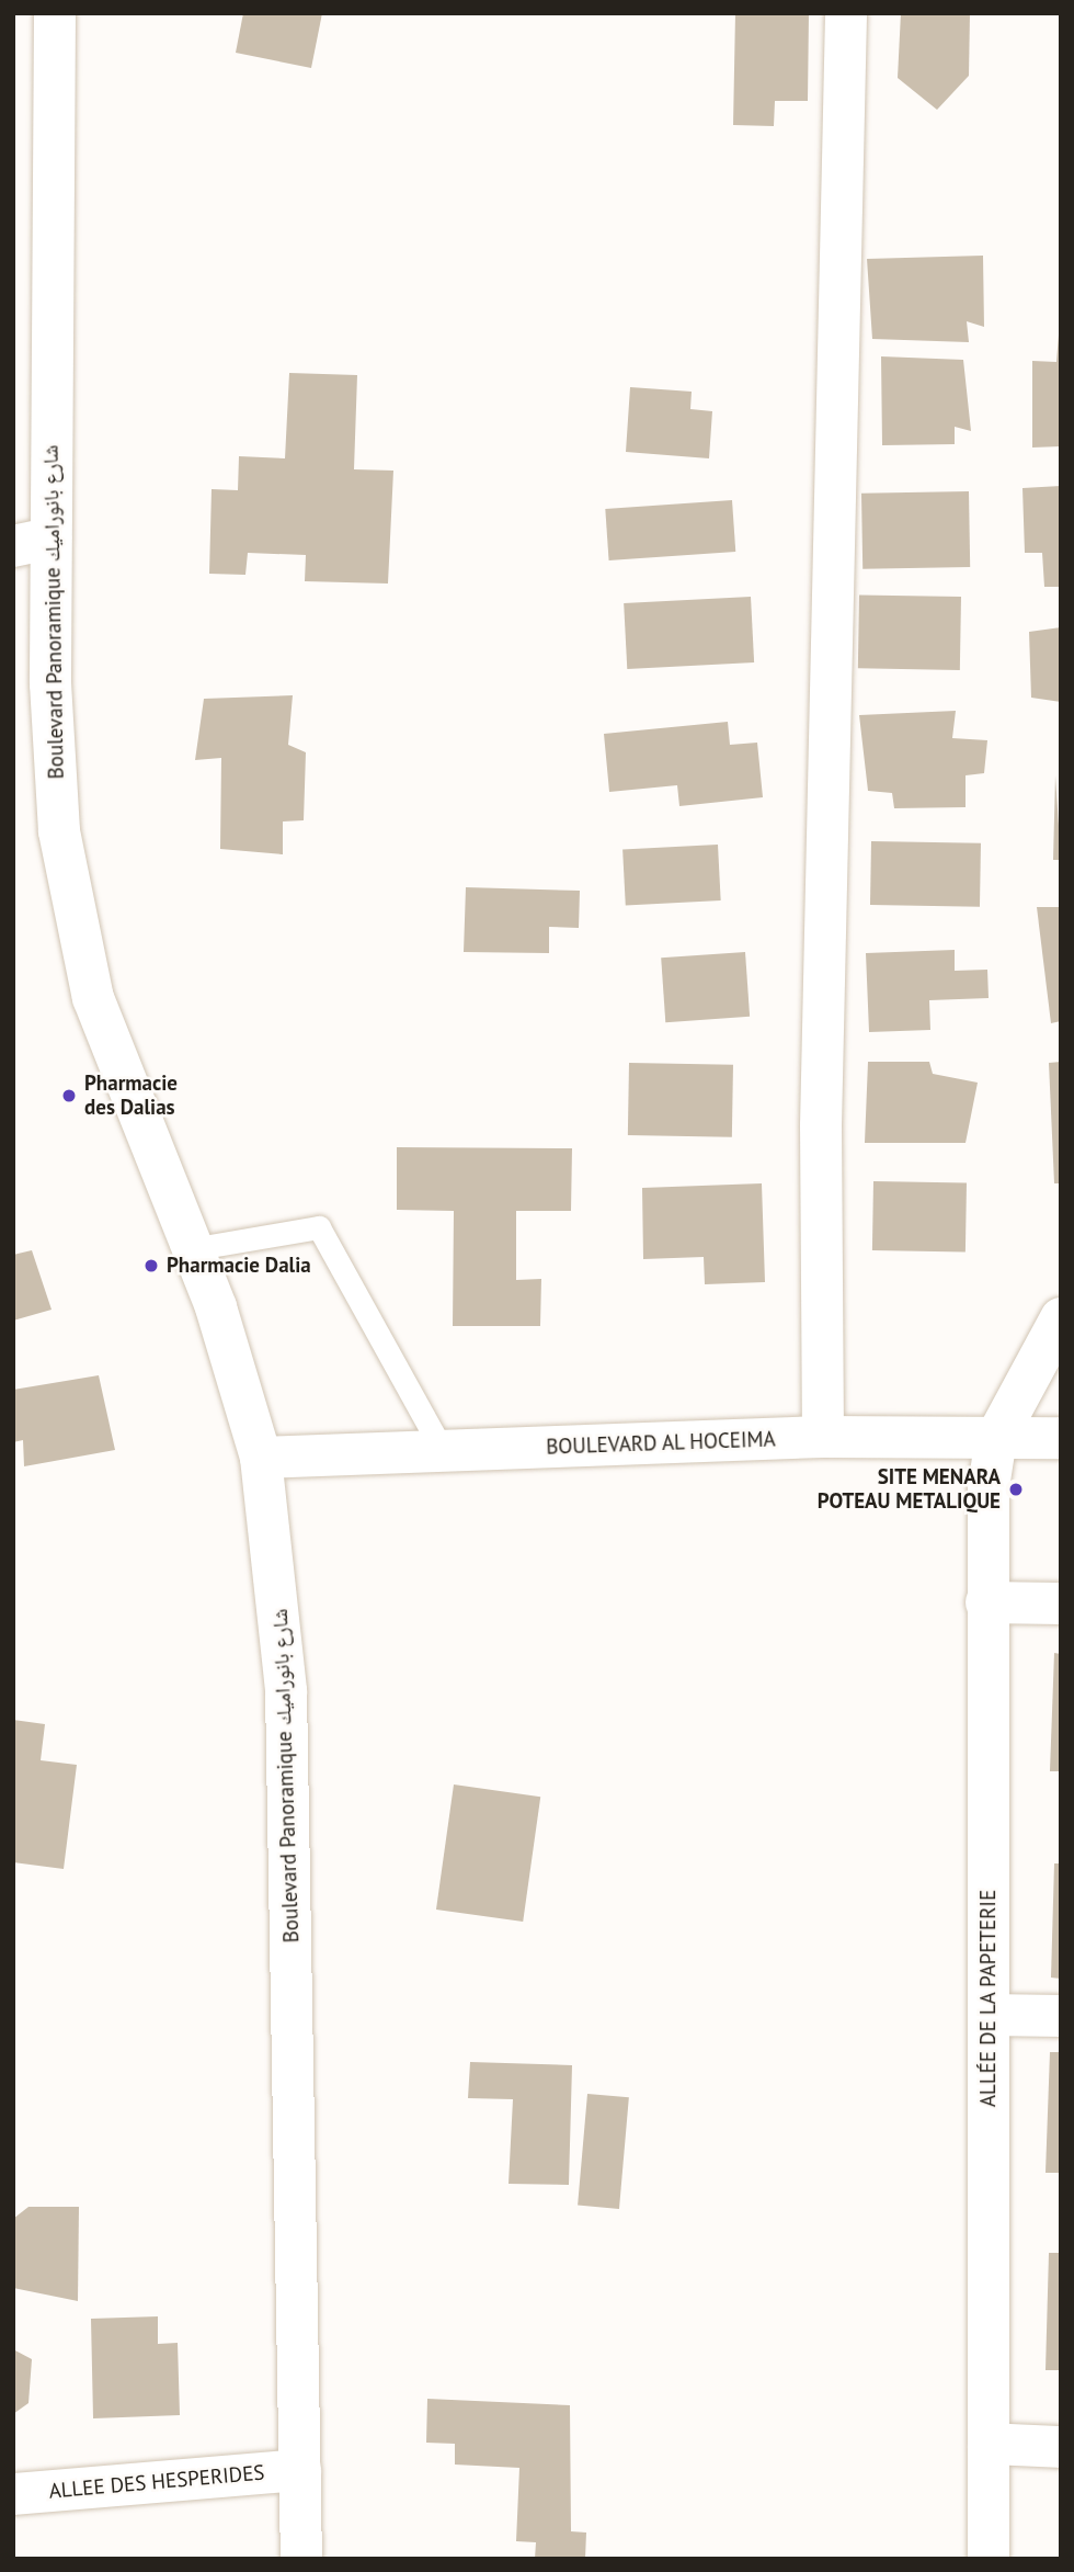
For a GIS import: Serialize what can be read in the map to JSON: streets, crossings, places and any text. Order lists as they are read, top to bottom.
{
  "streets": {
    "street": [
      "Boulevard Panoramique شارع بانوراميك",
      "BOULEVARD AL HOCEIMA",
      "ALLÉE DE LA PAPETERIE",
      "ALLEE DES HESPERIDES"
    ]
  },
  "crossings": [
    ["Boulevard Panoramique شارع بانوراميك", "BOULEVARD AL HOCEIMA"],
    ["Boulevard Panoramique شارع بانوراميك", "ALLEE DES HESPERIDES"],
    ["BOULEVARD AL HOCEIMA", "ALLÉE DE LA PAPETERIE"]
  ],
  "places": ["Pharmacie des Dalias", "Pharmacie Dalia", "SITE MENARA POTEAU METALIQUE"]
}
